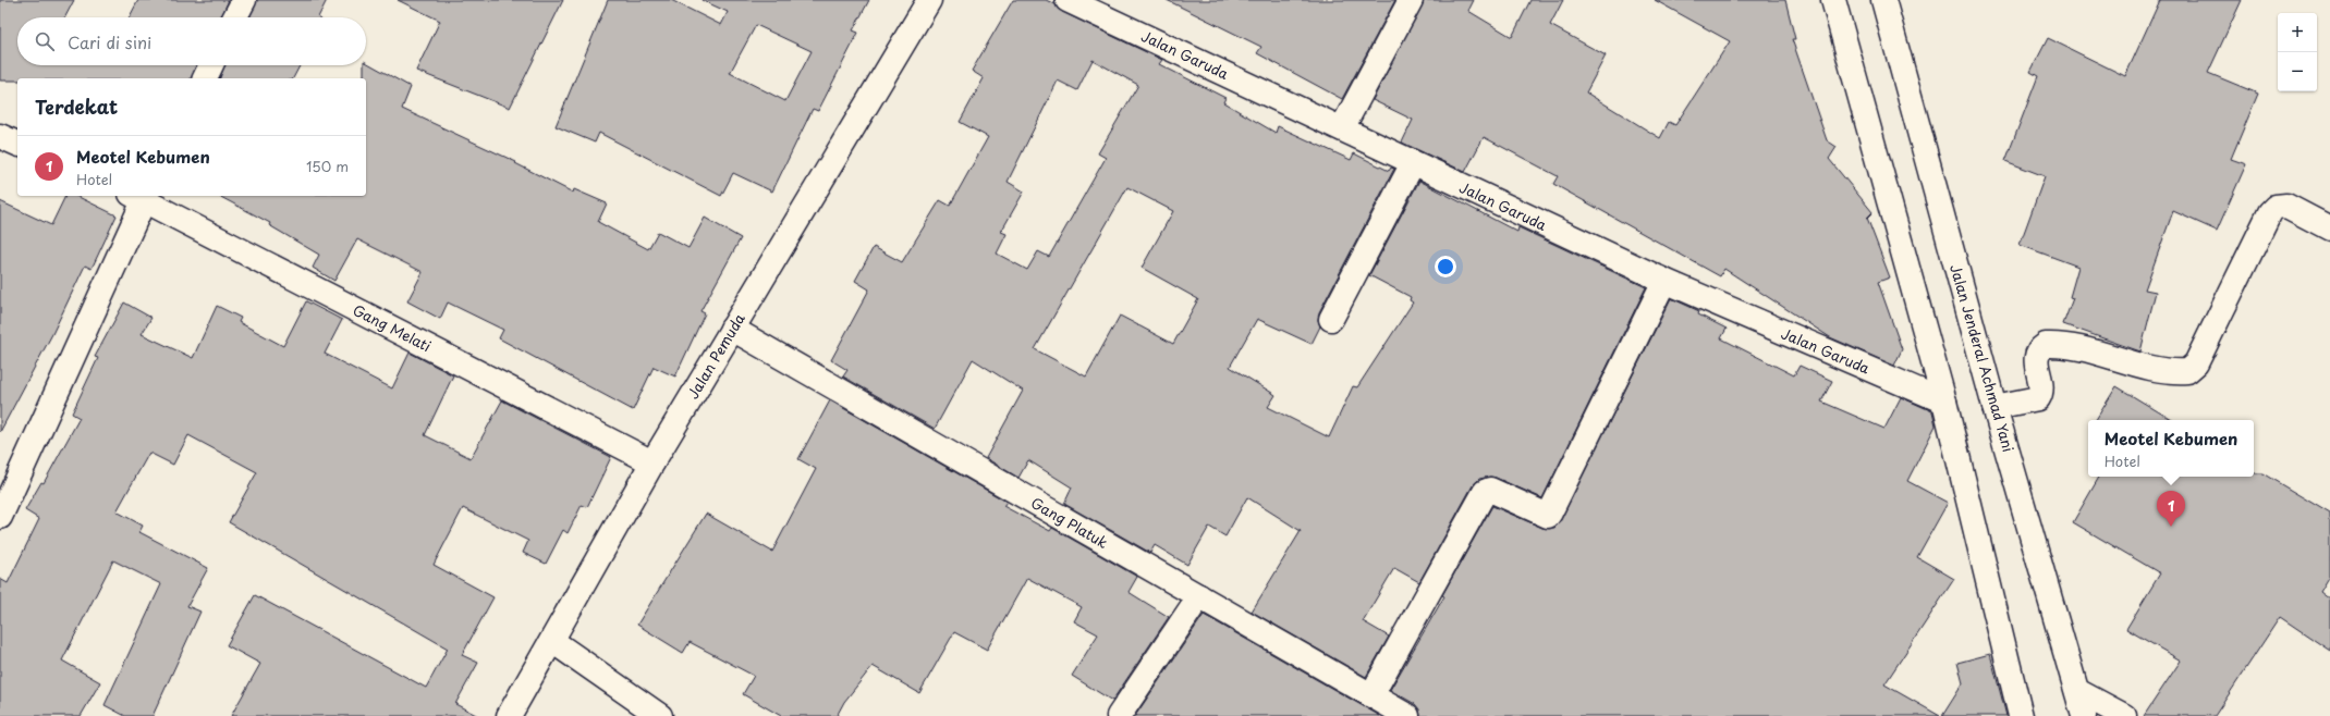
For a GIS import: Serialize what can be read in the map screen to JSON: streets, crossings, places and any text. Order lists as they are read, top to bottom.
{
  "streets": {
    "street": [
      "Jalan Garuda",
      "Gang Melati",
      "Jalan Pemuda",
      "Jalan Jenderal Achmad Yani",
      "Gang Platuk"
    ]
  },
  "crossings": [
    ["Gang Melati", "Jalan Pemuda"],
    ["Jalan Pemuda", "Gang Platuk"]
  ],
  "page": {
    "map_buttons": ["+", "−"],
    "search": "Cari di sini",
    "heading": "Terdekat",
    "list": [
      {
        "mark": "1",
        "name": "Meotel Kebumen",
        "note": "Hotel",
        "value": "150 m"
      }
    ],
    "popup": ["Meotel Kebumen", "Hotel"],
    "pins": "1"
  }
}
